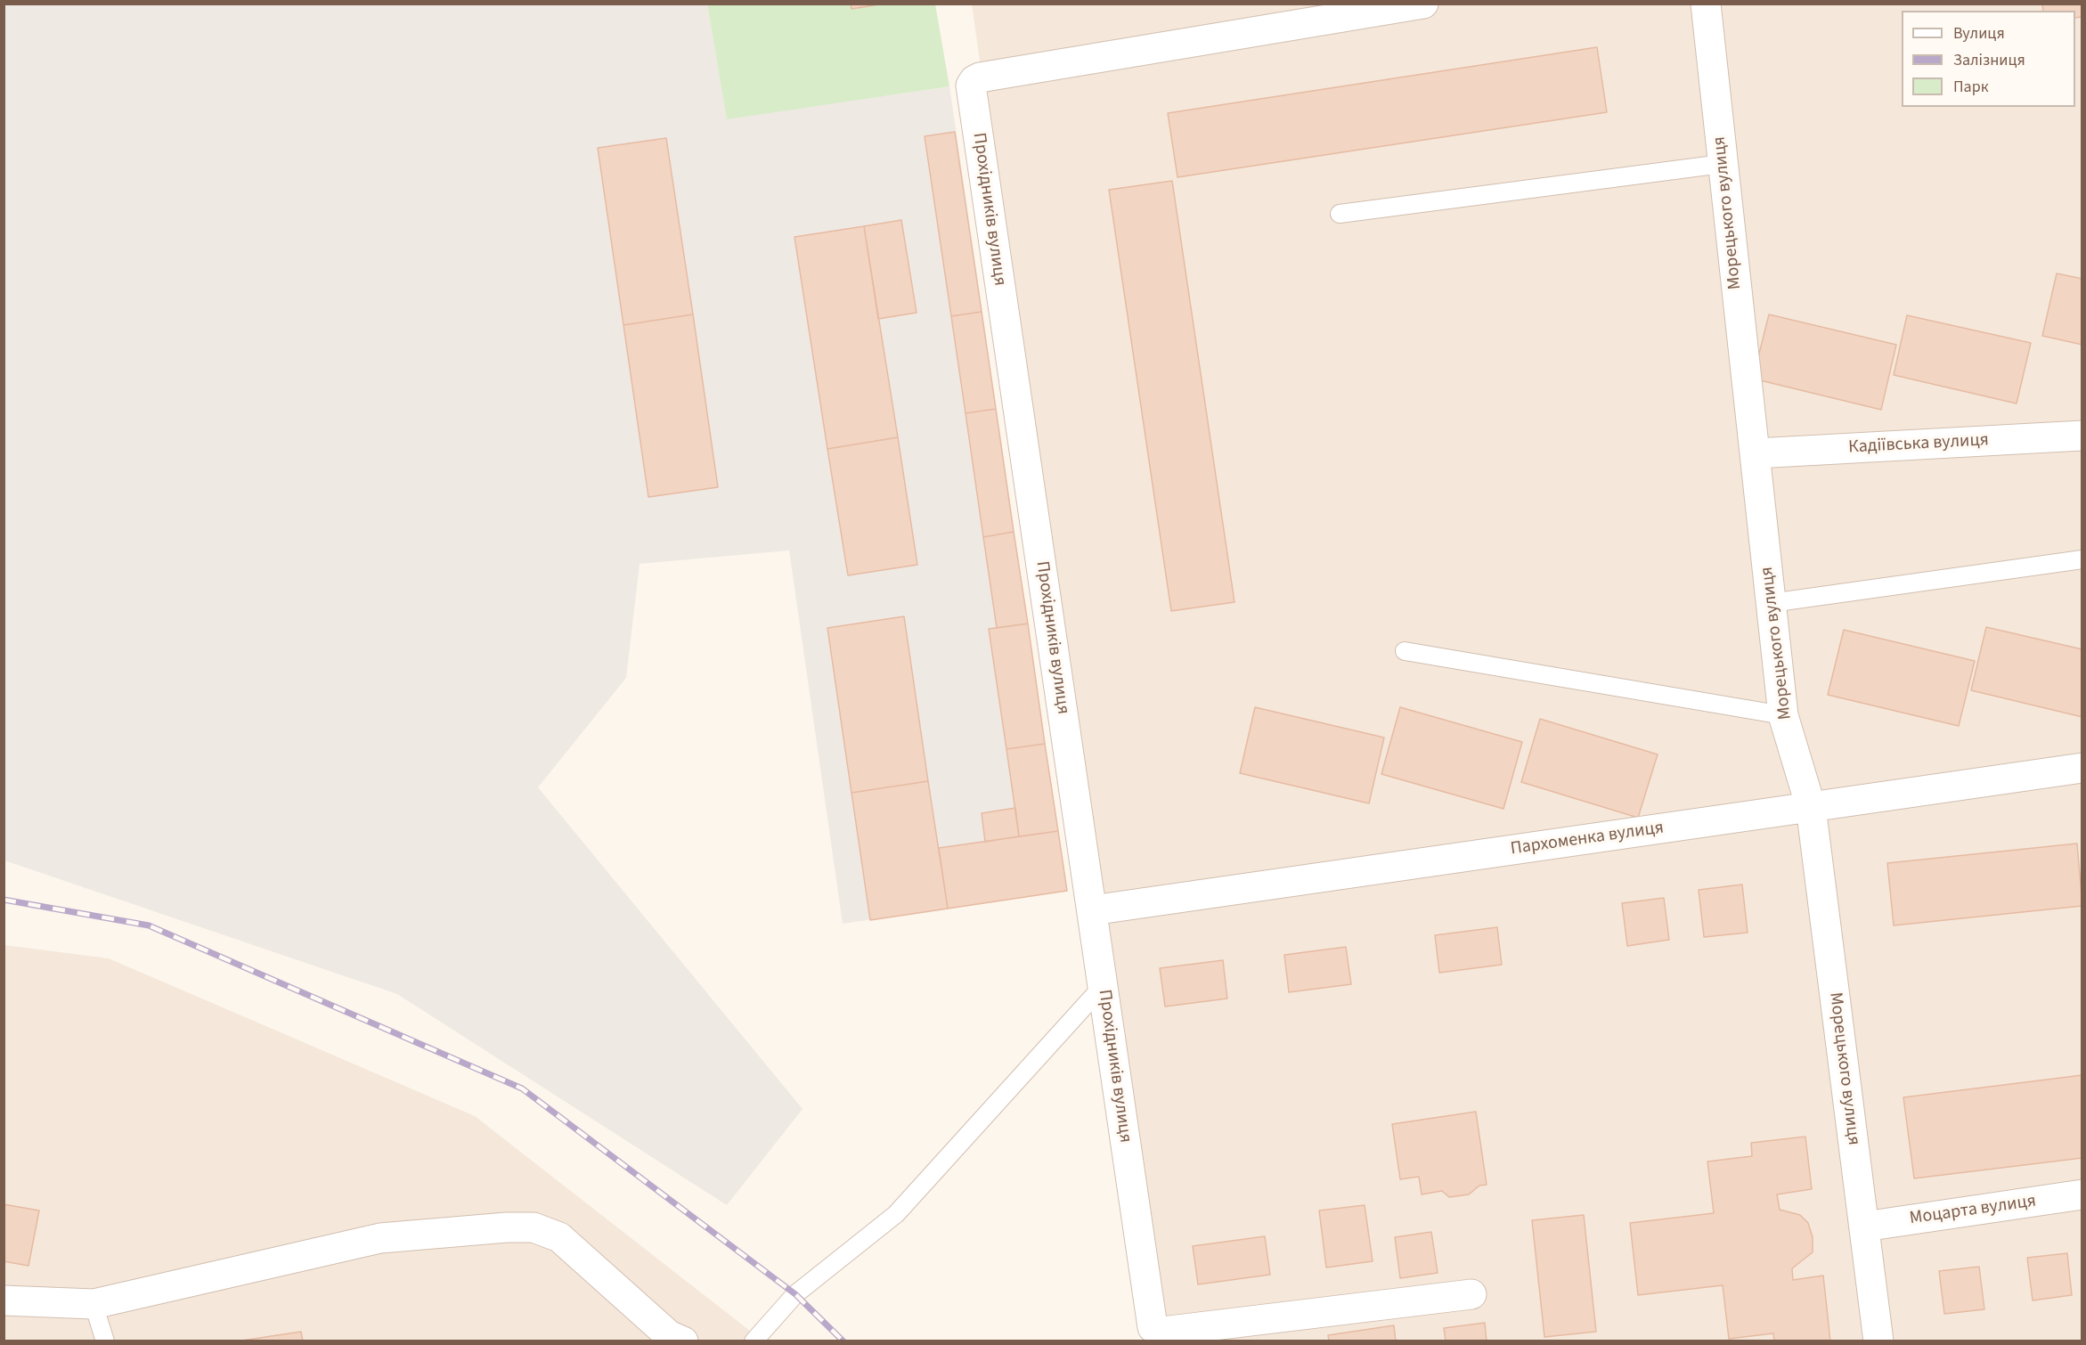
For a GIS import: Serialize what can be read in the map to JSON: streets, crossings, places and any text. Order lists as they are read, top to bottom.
{
  "streets": {
    "street": [
      "Прохідників вулиця",
      "Морецького вулиця",
      "Кадіївська вулиця",
      "Пархоменка вулиця",
      "Моцарта вулиця"
    ]
  },
  "crossings": [
    ["Прохідників вулиця", "Пархоменка вулиця"],
    ["Морецького вулиця", "Кадіївська вулиця"],
    ["Морецького вулиця", "Пархоменка вулиця"],
    ["Морецького вулиця", "Моцарта вулиця"]
  ],
  "legend": ["Вулиця", "Залізниця", "Парк"]
}
